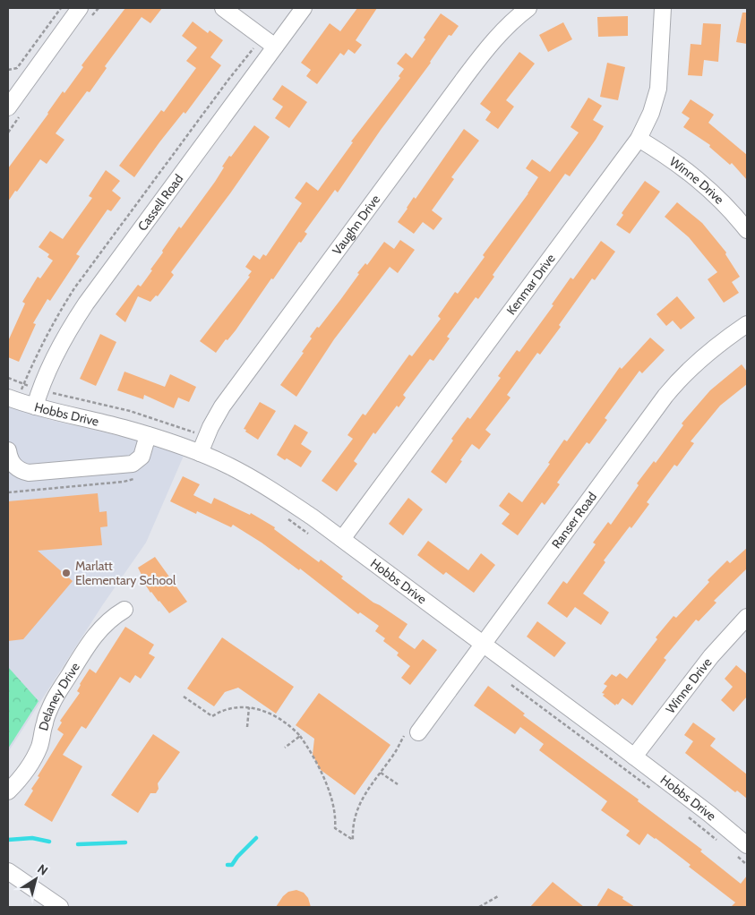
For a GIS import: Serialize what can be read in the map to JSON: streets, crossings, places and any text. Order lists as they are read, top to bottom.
{
  "streets": {
    "street": [
      "Winne Drive",
      "Cassell Road",
      "Vaughn Drive",
      "Kenmar Drive",
      "Hobbs Drive",
      "Ranser Road",
      "Delaney Drive"
    ]
  },
  "crossings": [
    ["Winne Drive", "Kenmar Drive"],
    ["Winne Drive", "Hobbs Drive"],
    ["Cassell Road", "Hobbs Drive"],
    ["Vaughn Drive", "Hobbs Drive"],
    ["Kenmar Drive", "Hobbs Drive"],
    ["Hobbs Drive", "Ranser Road"]
  ],
  "places": ["Marlatt Elementary School"],
  "north": "top right"
}
